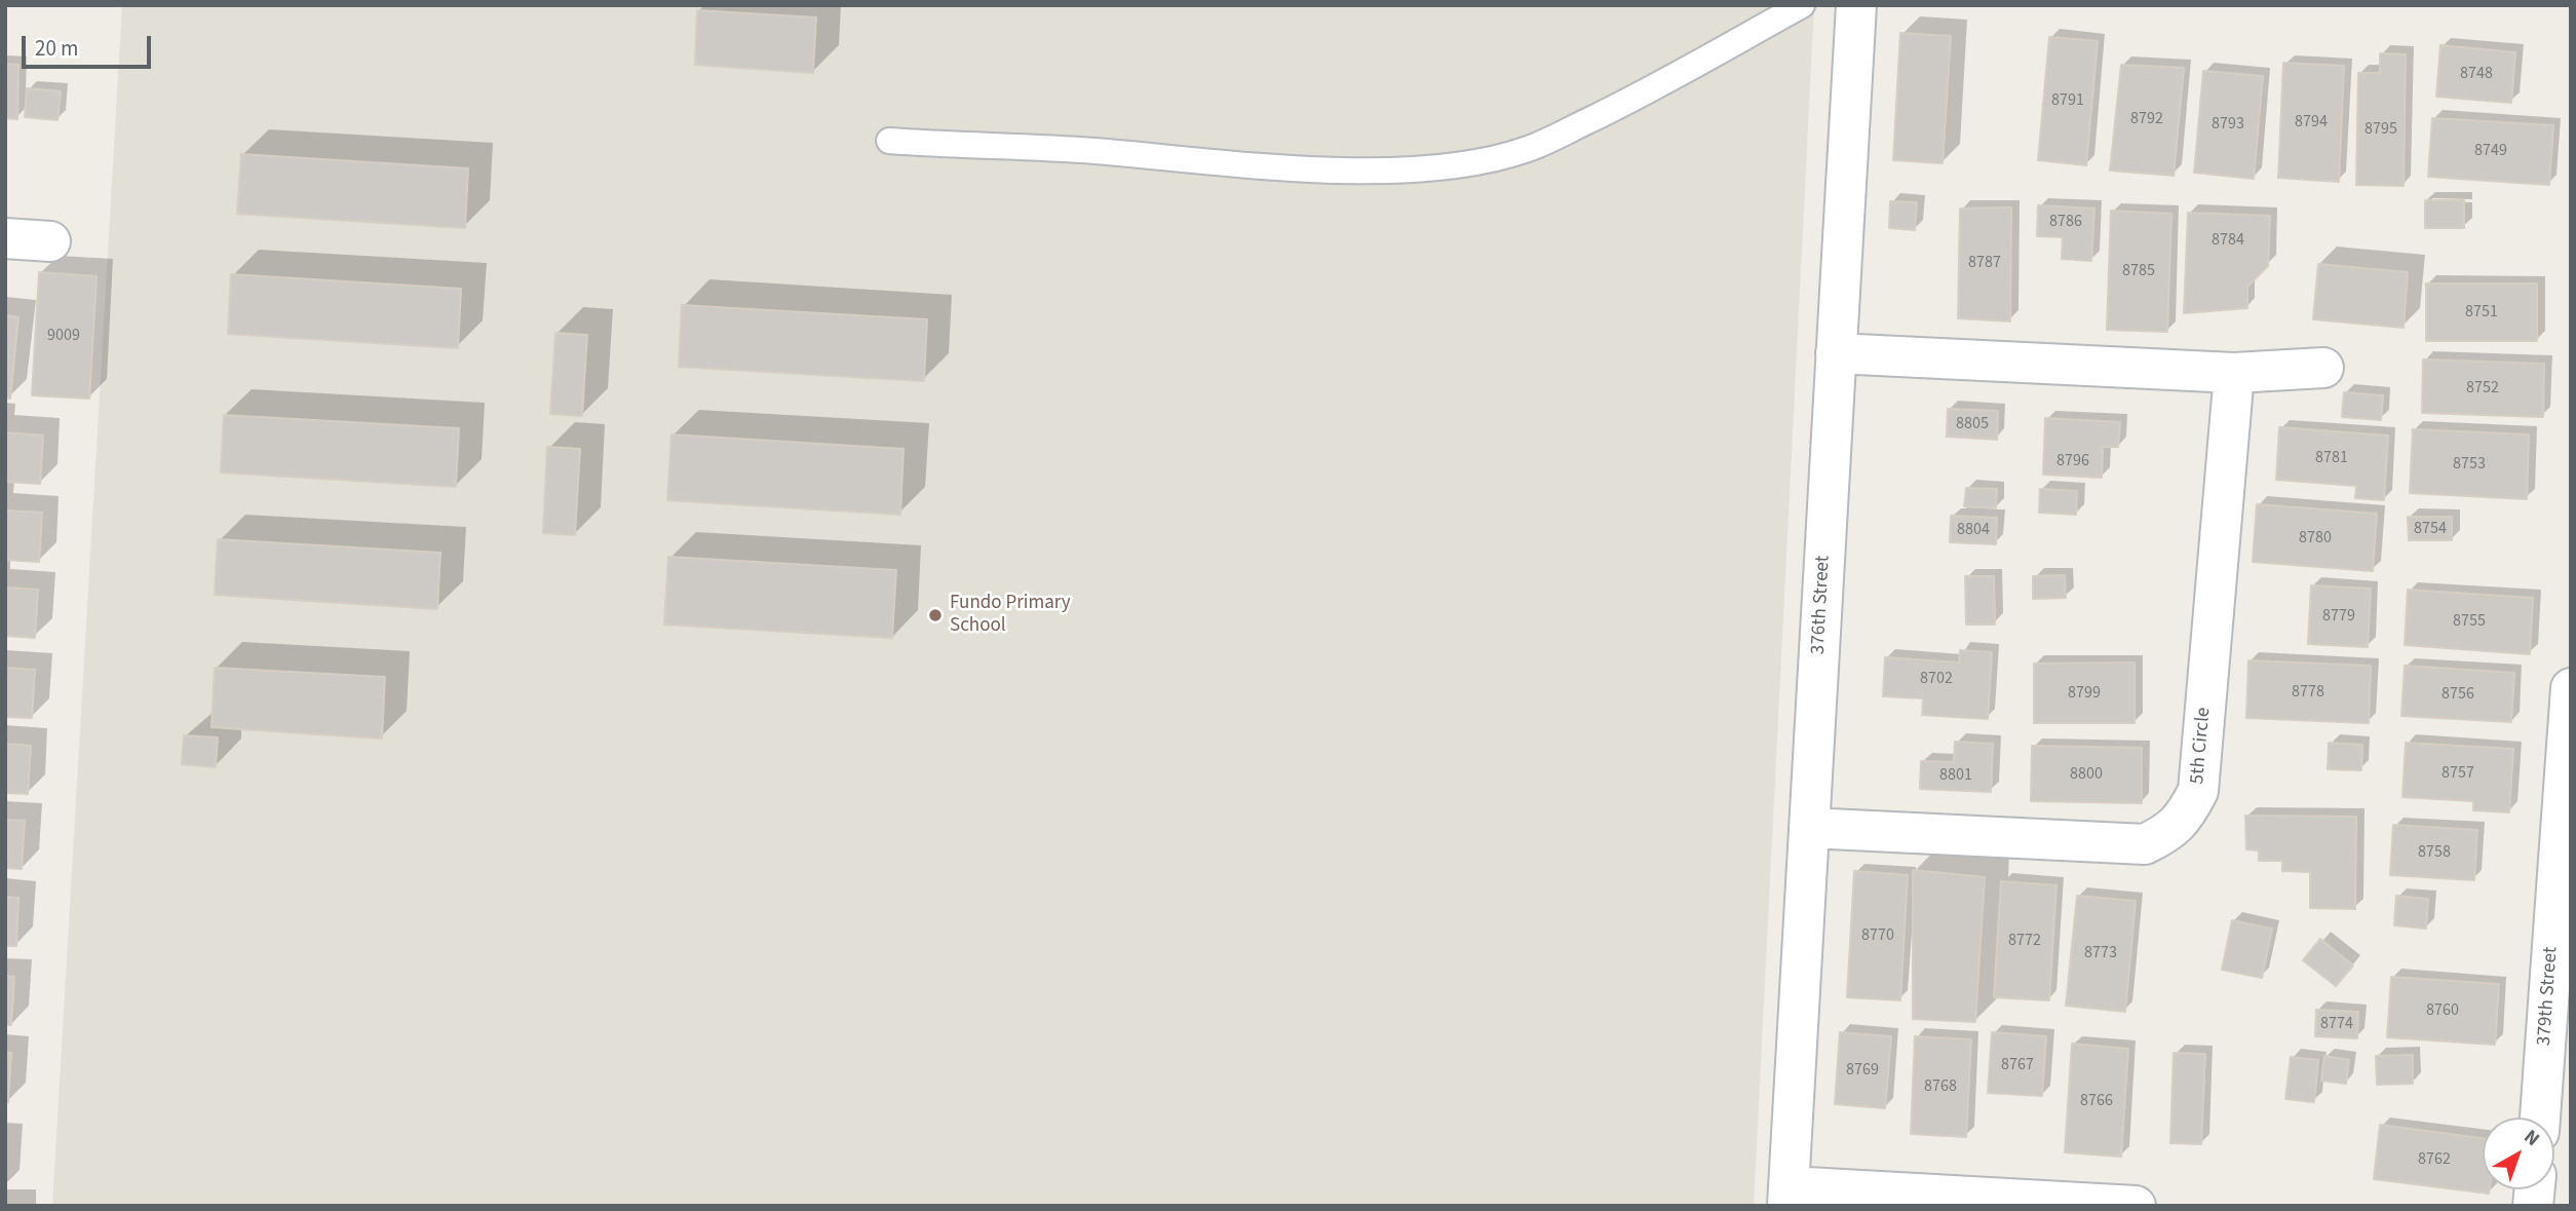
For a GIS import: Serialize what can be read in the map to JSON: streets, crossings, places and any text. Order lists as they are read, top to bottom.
{
  "streets": {
    "street": ["376th Street", "5th Circle", "379th Street"]
  },
  "crossings": [
    ["376th Street", "5th Circle"]
  ],
  "places": ["Fundo Primary School"],
  "house_numbers": [
    "8748",
    "8791",
    "8792",
    "8794",
    "8793",
    "8795",
    "8749",
    "8786",
    "8784",
    "8787",
    "8785",
    "8751",
    "9009",
    "8752",
    "8805",
    "8781",
    "8796",
    "8753",
    "8754",
    "8804",
    "8780",
    "8779",
    "8755",
    "8702",
    "8778",
    "8799",
    "8756",
    "8757",
    "8800",
    "8801",
    "8758",
    "8770",
    "8772",
    "8773",
    "8760",
    "8774",
    "8767",
    "8769",
    "8768",
    "8766",
    "8762"
  ],
  "scale_bar": "20 m",
  "north": "top right"
}
